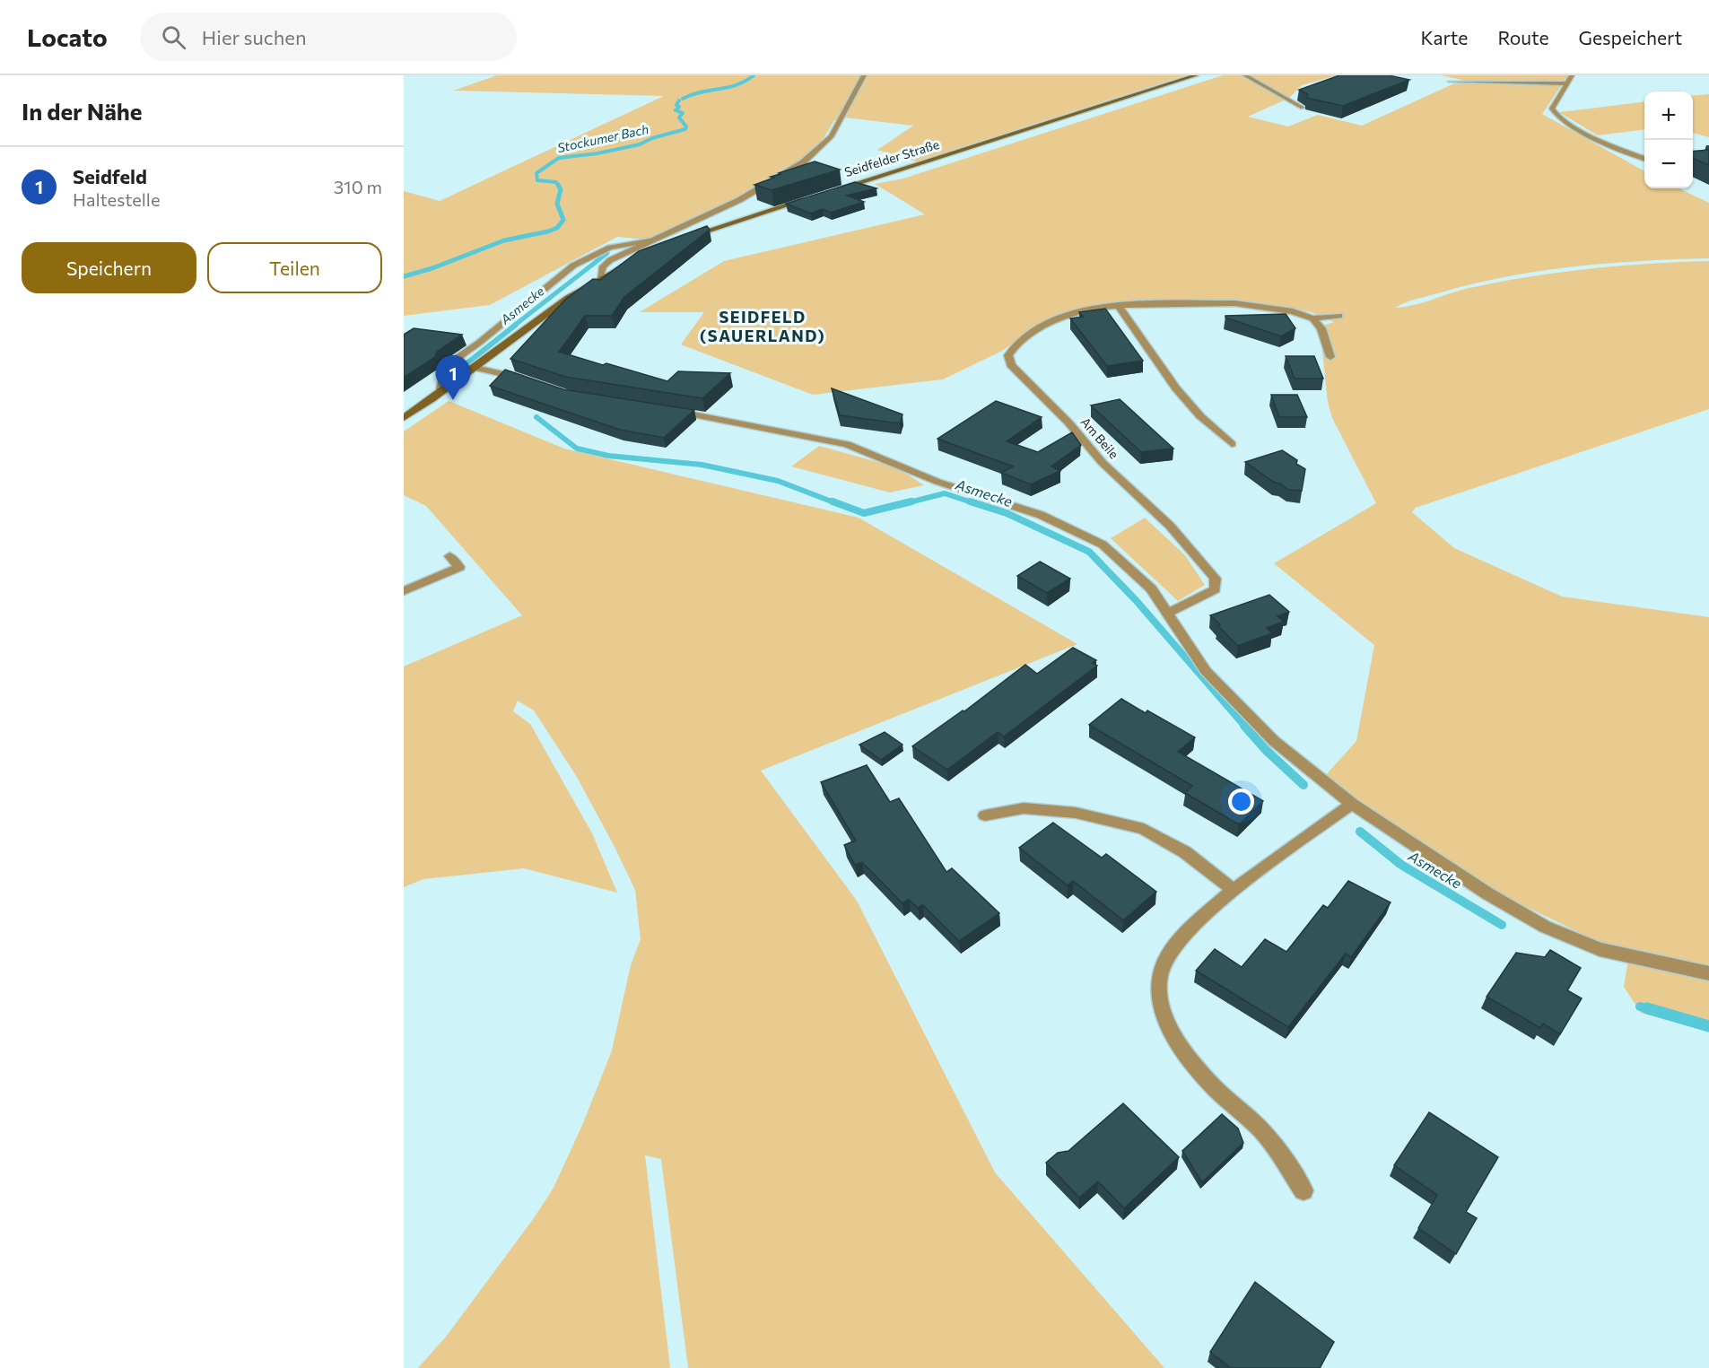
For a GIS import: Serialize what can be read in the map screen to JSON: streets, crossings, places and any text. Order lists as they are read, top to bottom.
{
  "streets": {
    "main road": ["Seidfelder Straße"],
    "street": ["Am Beile"]
  },
  "districts": ["SEIDFELD (SAUERLAND)"],
  "water": ["Stockumer Bach", "Asmecke"],
  "page": {
    "header": "Locato",
    "search": "Hier suchen",
    "nav": ["Karte", "Route", "Gespeichert"],
    "heading": "In der Nähe",
    "map_buttons": ["+", "−"],
    "list": [
      {
        "mark": "1",
        "name": "Seidfeld",
        "note": "Haltestelle",
        "value": "310 m"
      }
    ],
    "buttons": ["Speichern", "Teilen"],
    "pins": "1"
  }
}
